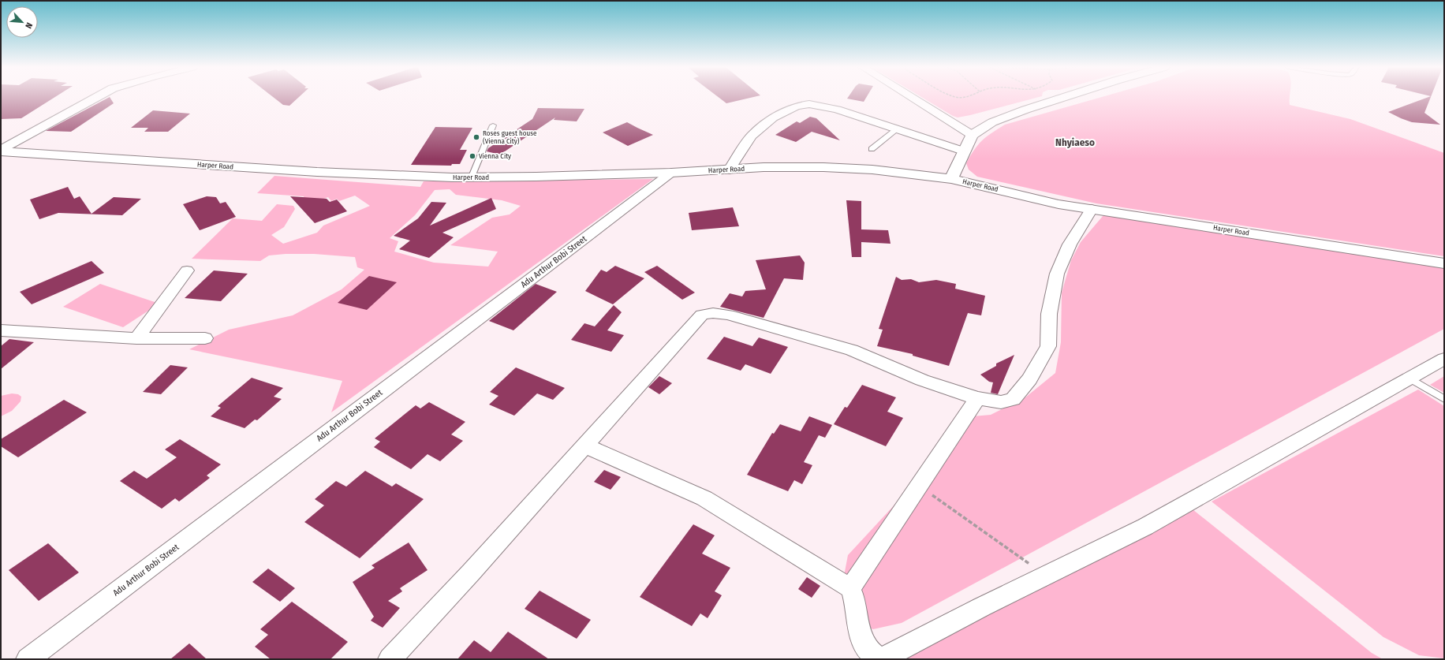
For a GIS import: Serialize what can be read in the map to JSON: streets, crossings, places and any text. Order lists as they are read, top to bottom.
{
  "streets": {
    "main road": ["Harper Road"],
    "street": ["Adu Arthur Bobi Street"]
  },
  "crossings": [
    ["Harper Road", "Adu Arthur Bobi Street"]
  ],
  "districts": ["Nhyiaeso"],
  "places": ["Roses guest house (Vienna City)", "Vienna City"],
  "north": "bottom right"
}
